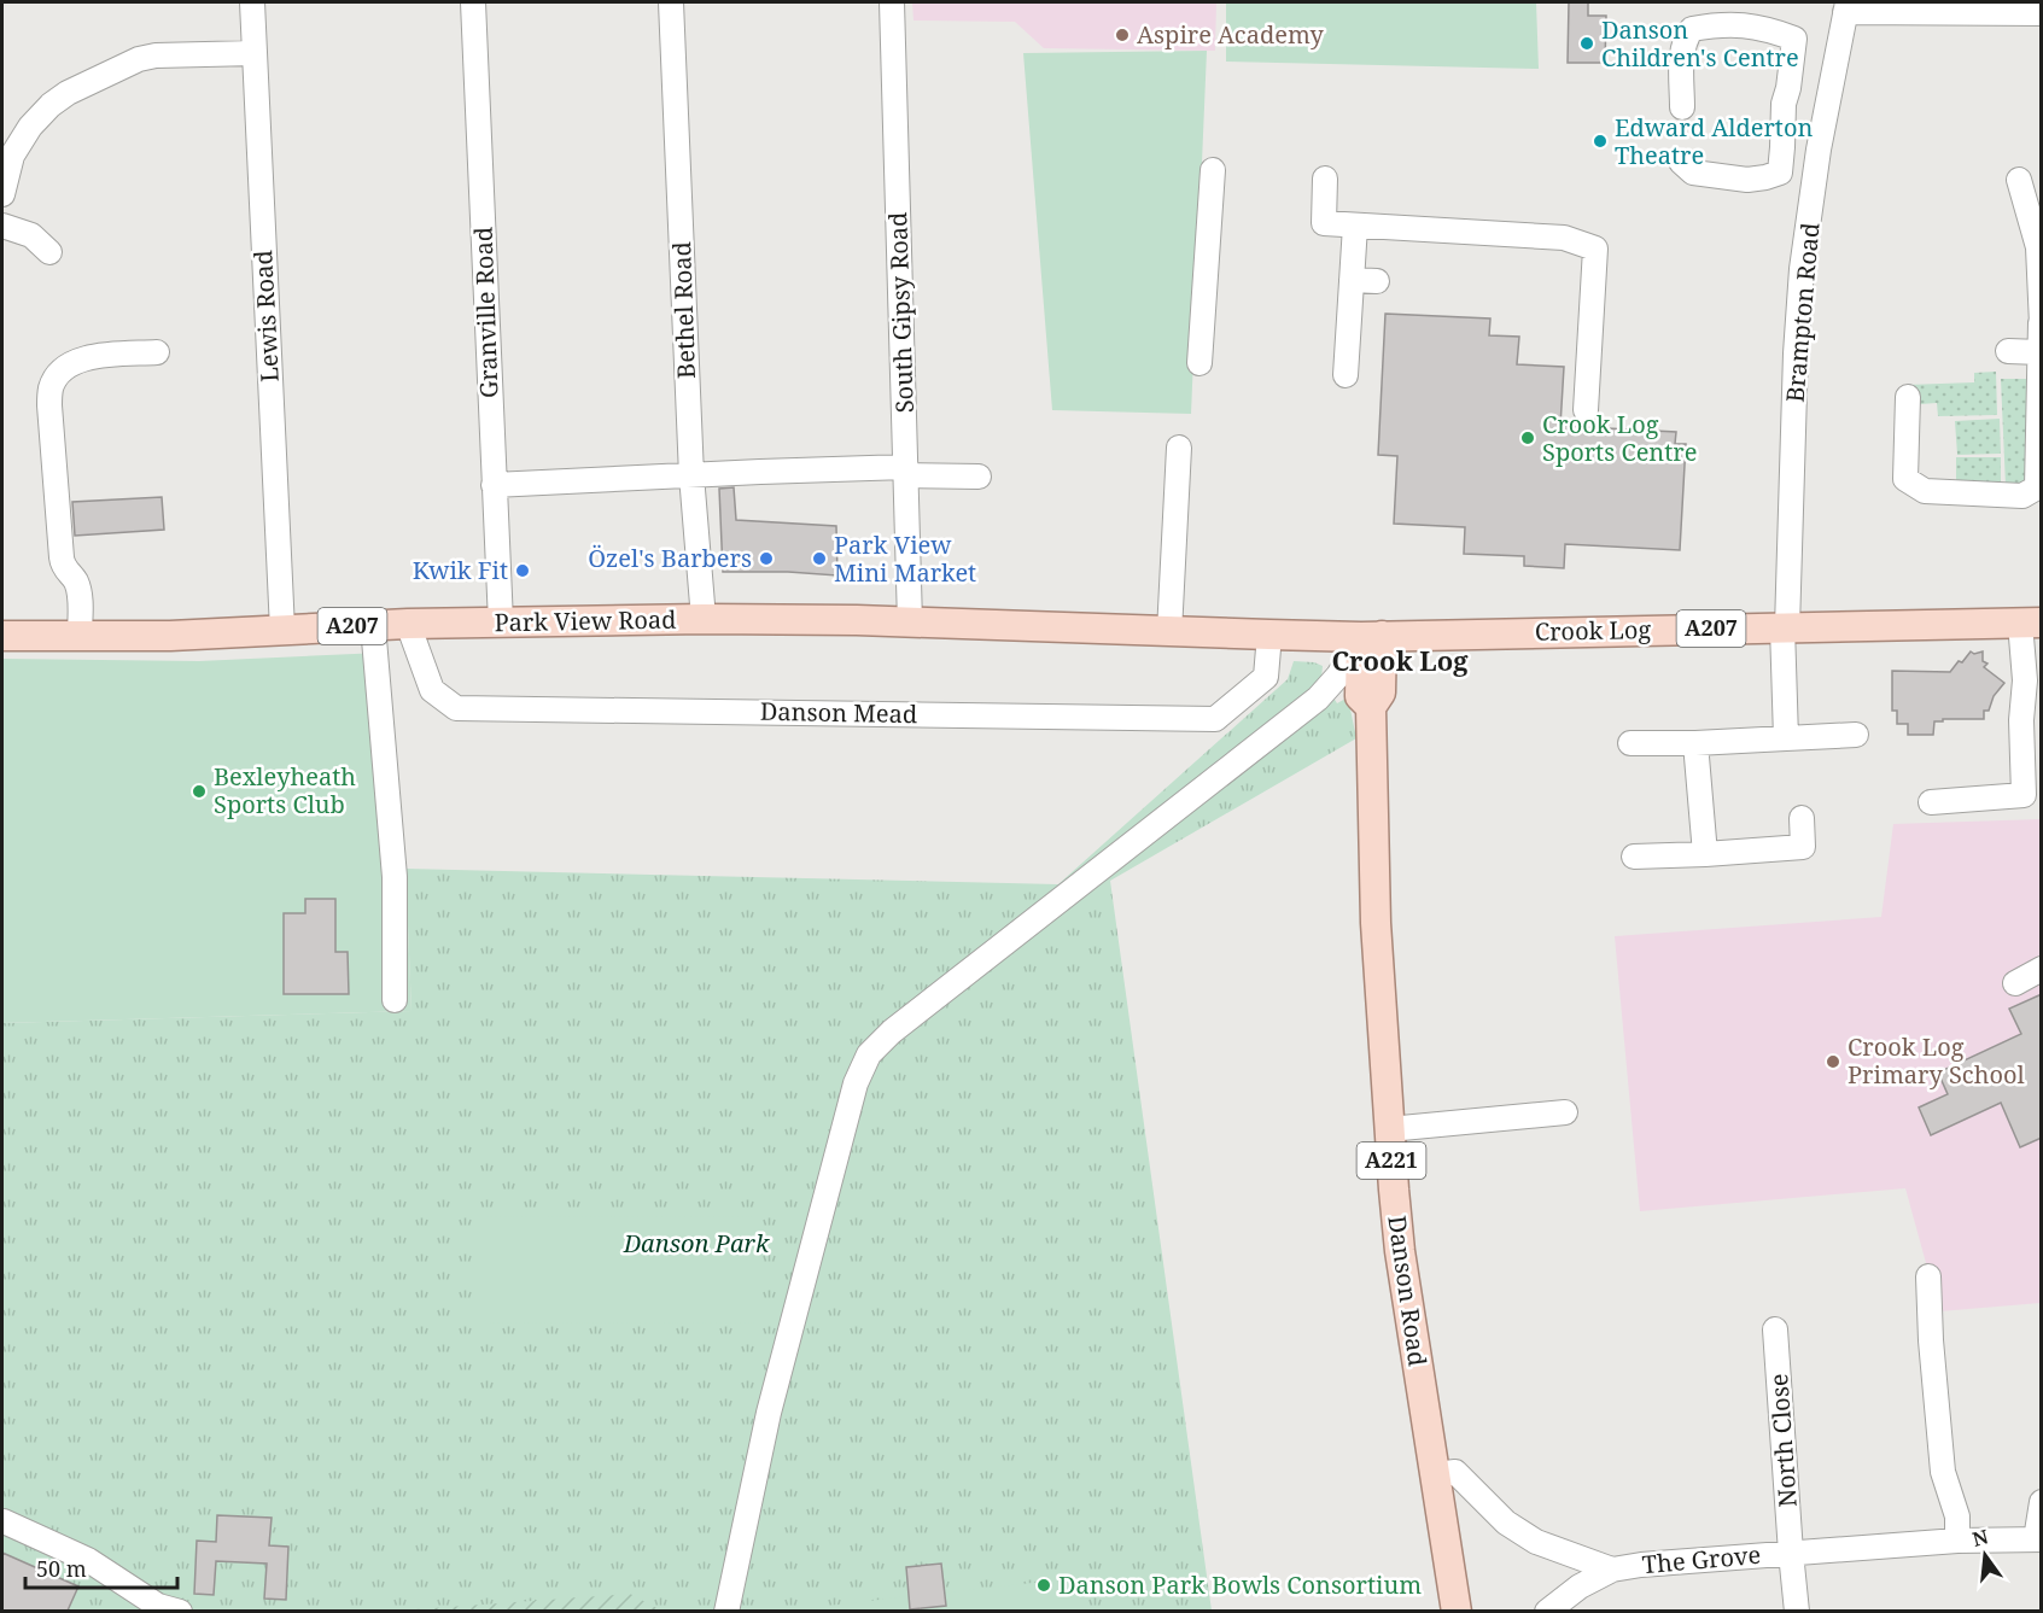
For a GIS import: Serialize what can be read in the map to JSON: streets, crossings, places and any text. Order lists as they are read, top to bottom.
{
  "streets": {
    "main road": [
      "Park View Road",
      "A207",
      "Crook Log",
      "A221",
      "Danson Road"
    ],
    "street": [
      "Bethel Road",
      "Granville Road",
      "South Gipsy Road",
      "Brampton Road",
      "Lewis Road",
      "Danson Mead",
      "North Close",
      "The Grove"
    ]
  },
  "crossings": [
    ["Bethel Road", "Park View Road"],
    ["Granville Road", "Park View Road"],
    ["South Gipsy Road", "Park View Road"],
    ["Brampton Road", "Crook Log"],
    ["Lewis Road", "Park View Road"],
    ["Park View Road", "Crook Log"],
    ["Park View Road", "Danson Mead"],
    ["Park View Road", "Danson Road"],
    ["Crook Log", "Danson Road"],
    ["Danson Road", "The Grove"],
    ["North Close", "The Grove"]
  ],
  "districts": ["Crook Log"],
  "parks": ["Danson Park"],
  "places": [
    "Aspire Academy",
    "Danson Children's Centre",
    "Edward Alderton Theatre",
    "Crook Log Sports Centre",
    "Özel's Barbers",
    "Park View Mini Market",
    "Kwik Fit",
    "Bexleyheath Sports Club",
    "Crook Log Primary School",
    "Danson Park Bowls Consortium"
  ],
  "scale_bar": "50 m",
  "north": "top"
}
